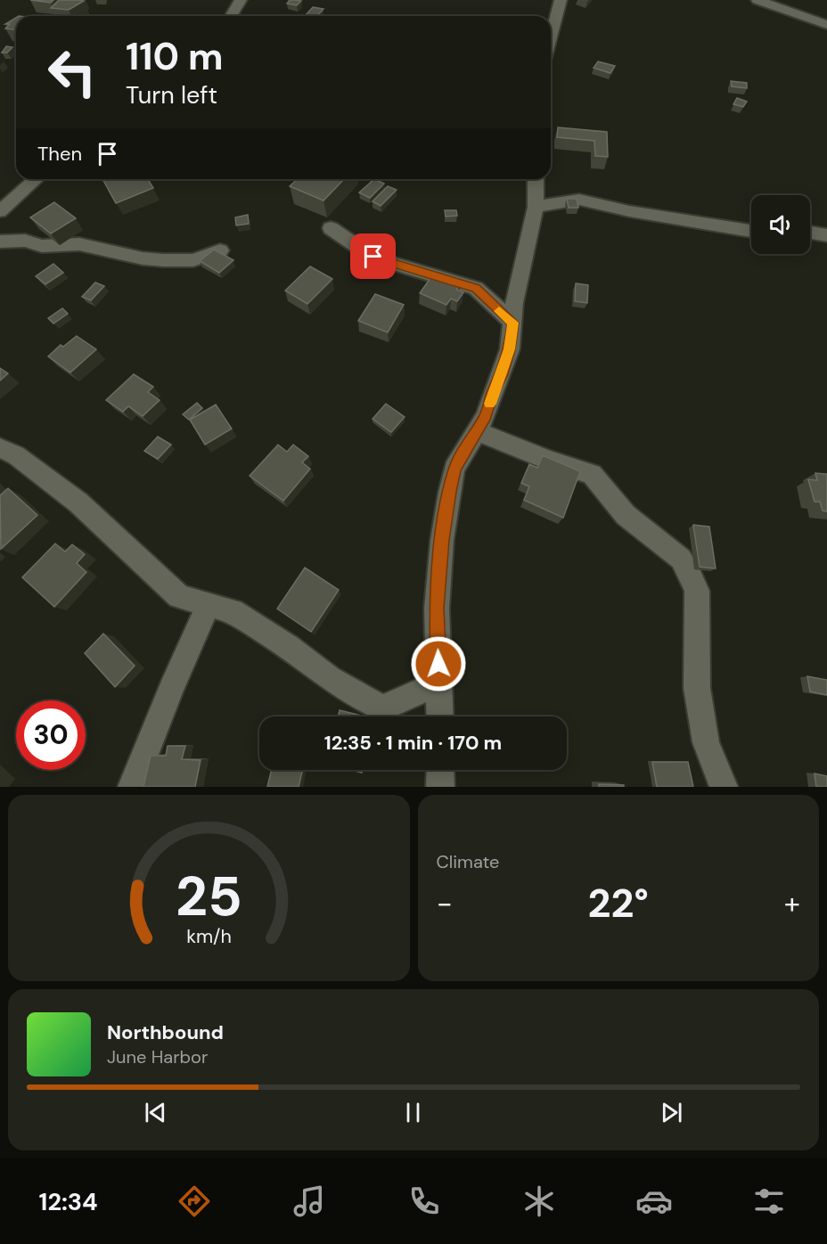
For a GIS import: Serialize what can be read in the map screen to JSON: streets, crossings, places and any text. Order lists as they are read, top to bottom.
{
  "page": {
    "turn": ["110 m", "Turn left"],
    "then": "Then",
    "limit": "30",
    "trip": "12:35 · 1 min · 170 m",
    "tile": "Climate",
    "heat": ["−", "22°", "+"],
    "song": ["Northbound", "June Harbor"],
    "tabs": "12:34",
    "gauge": ["25", "km/h"]
  }
}
